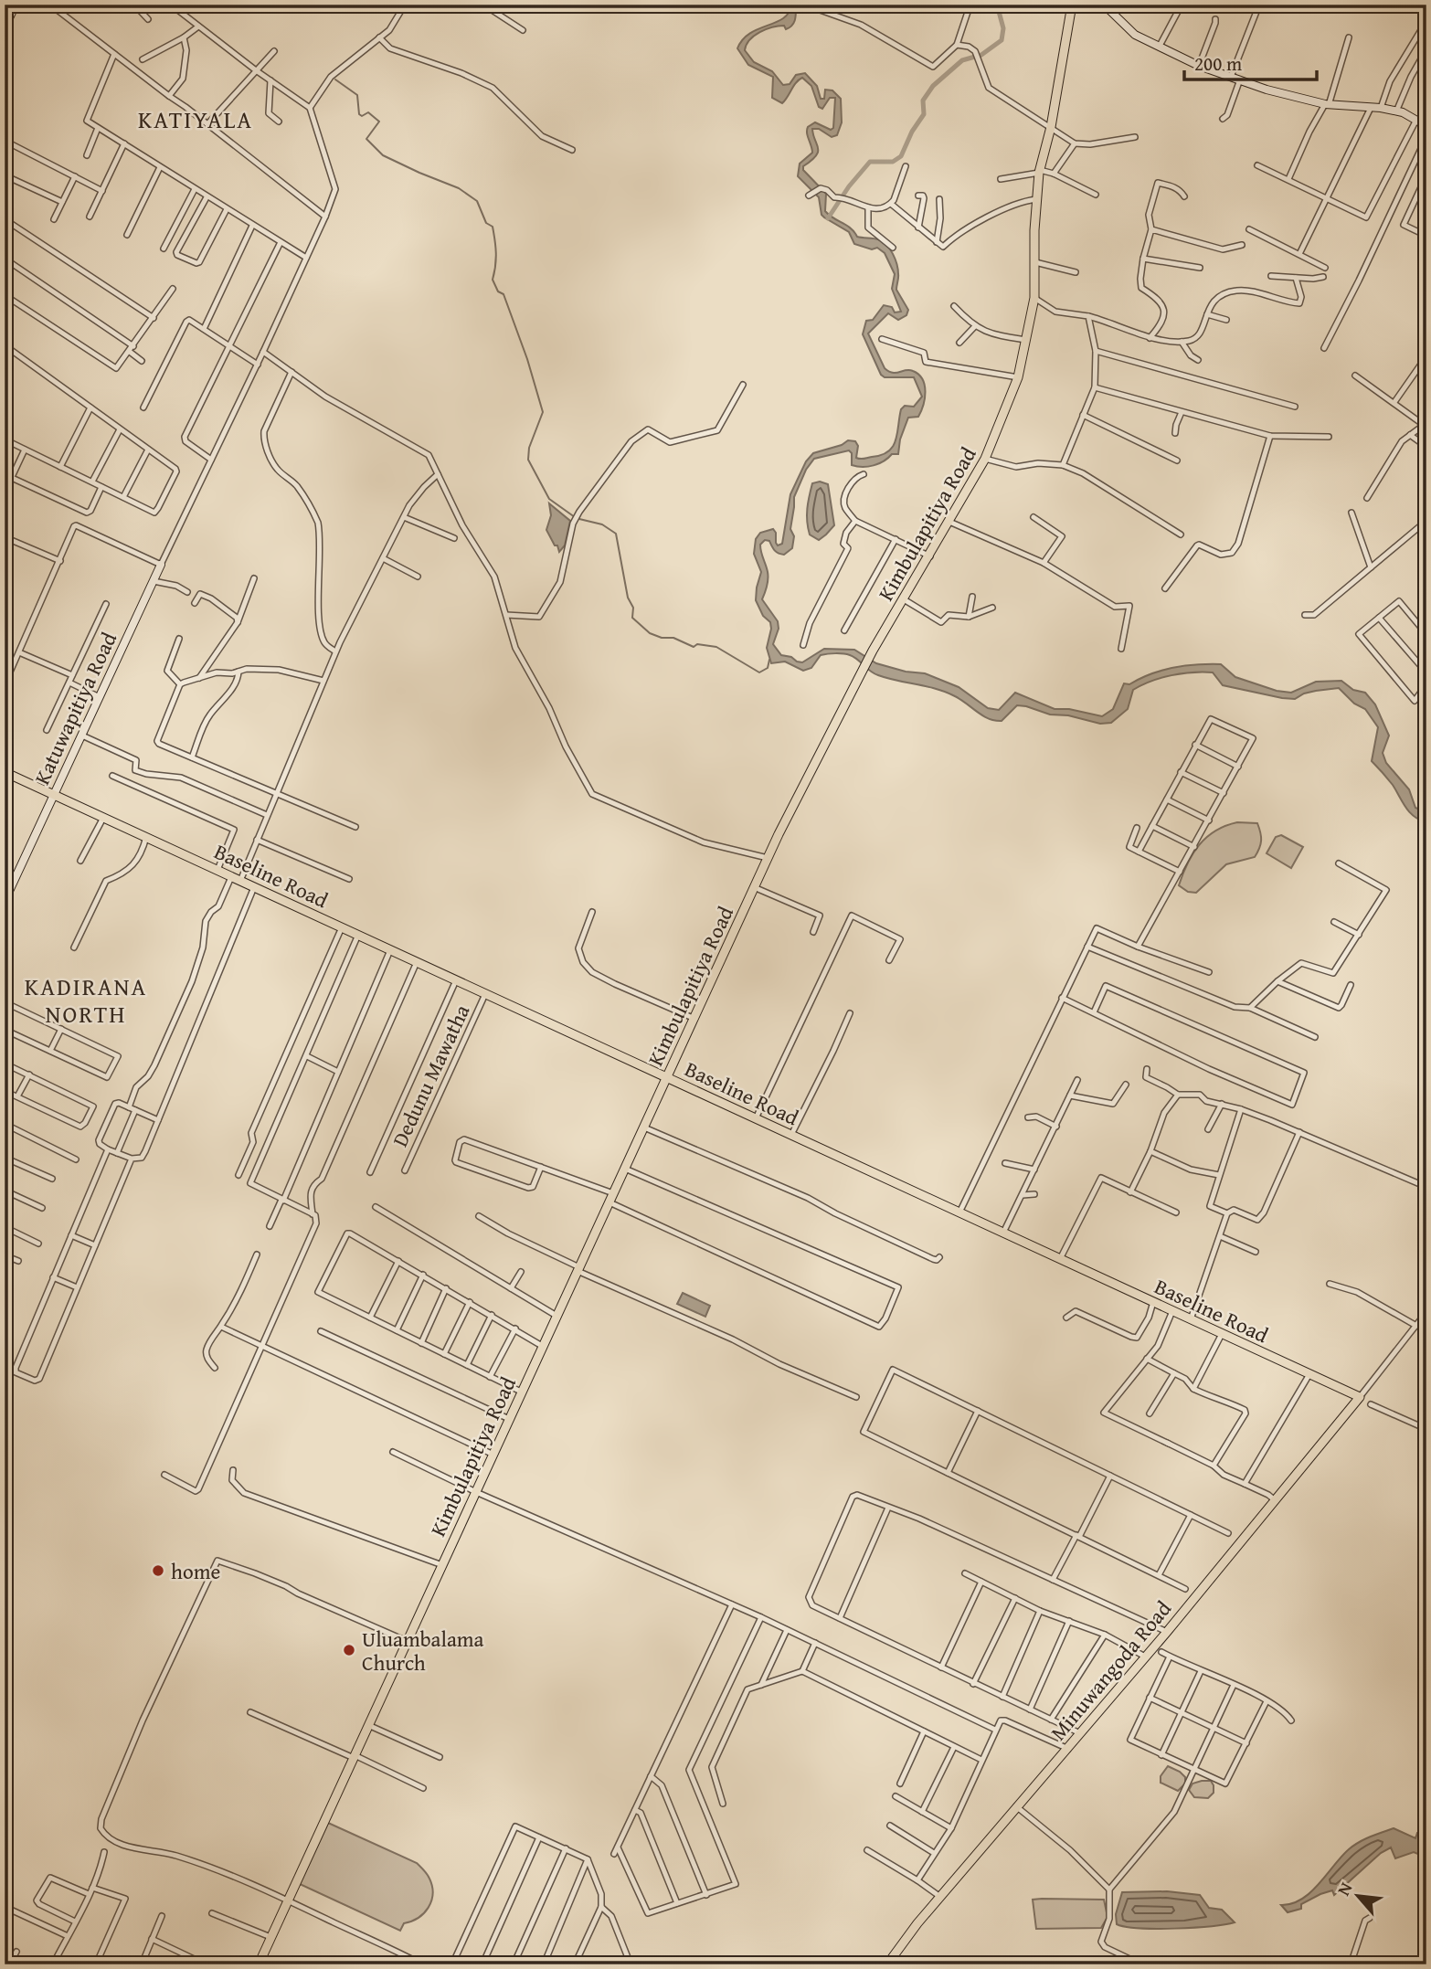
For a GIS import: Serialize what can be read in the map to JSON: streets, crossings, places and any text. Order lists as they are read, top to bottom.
{
  "streets": {
    "main road": ["Kimbulapitiya Road", "Baseline Road", "Minuwangoda Road"],
    "street": ["Katuwapitiya Road", "Dedunu Mawatha"]
  },
  "crossings": [
    ["Kimbulapitiya Road", "Baseline Road"],
    ["Katuwapitiya Road", "Baseline Road"],
    ["Baseline Road", "Dedunu Mawatha"],
    ["Baseline Road", "Minuwangoda Road"]
  ],
  "districts": ["KATIYALA", "KADIRANA NORTH"],
  "places": ["home", "Uluambalama Church"],
  "scale_bar": "200 m",
  "north": "top left"
}
